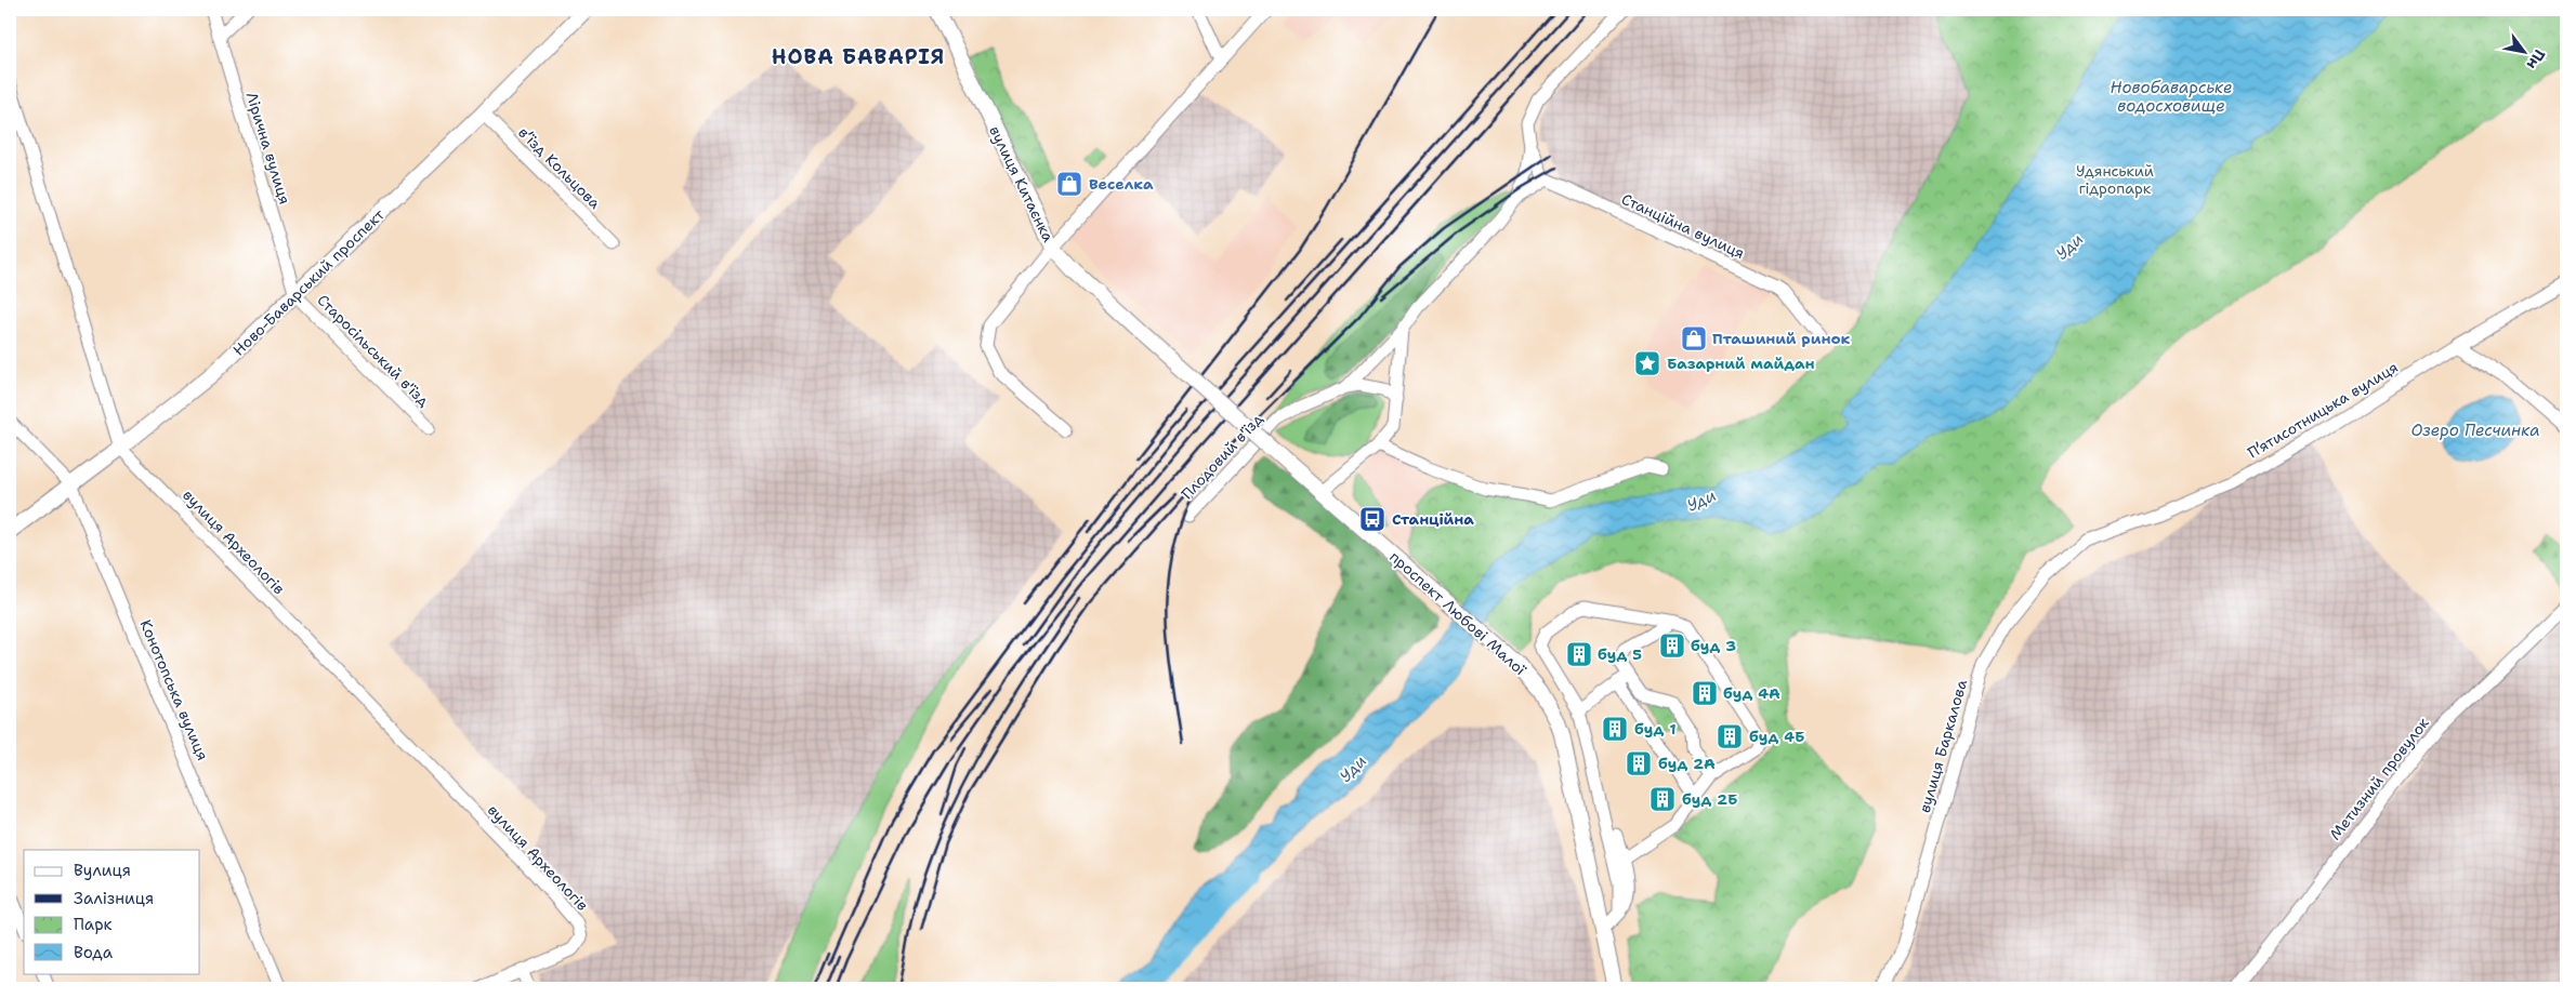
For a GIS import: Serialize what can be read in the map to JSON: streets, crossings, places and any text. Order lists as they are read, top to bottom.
{
  "streets": {
    "main road": ["вулиця Китаєнка", "Ново-Баварський проспект", "проспект Любові Малої"],
    "street": [
      "Лірична вулиця",
      "в’їзд Кольцова",
      "Станційна вулиця",
      "Старосільський в'їзд",
      "П’ятисотницька вулиця",
      "Плодовий в'їзд",
      "вулиця Археологів",
      "Конотопська вулиця",
      "вулиця Баркалова",
      "Метизний провулок"
    ]
  },
  "crossings": [
    ["Лірична вулиця", "Ново-Баварський проспект"],
    ["Лірична вулиця", "Старосільський в'їзд"],
    ["в’їзд Кольцова", "Ново-Баварський проспект"],
    ["вулиця Китаєнка", "проспект Любові Малої"],
    ["Ново-Баварський проспект", "Старосільський в'їзд"],
    ["Ново-Баварський проспект", "вулиця Археологів"],
    ["Ново-Баварський проспект", "Конотопська вулиця"],
    ["П’ятисотницька вулиця", "вулиця Баркалова"]
  ],
  "districts": ["НОВА БАВАРІЯ"],
  "water": ["Новобаварське водосховище", "Уди", "Озеро Песчинка"],
  "parks": ["Удянський гідропарк"],
  "places": {
    "shop": ["Веселка", "Пташиний ринок"],
    "place": ["Базарний майдан"],
    "bus stop": ["Станційна"],
    "building": [
      "буд 3",
      "буд 5",
      "буд 4А",
      "буд 1",
      "буд 4Б",
      "буд 2А",
      "буд 2Б"
    ]
  },
  "legend": [
    "Вулиця",
    "Залізниця",
    "Парк",
    "Вода"
  ],
  "north": "bottom right"
}
